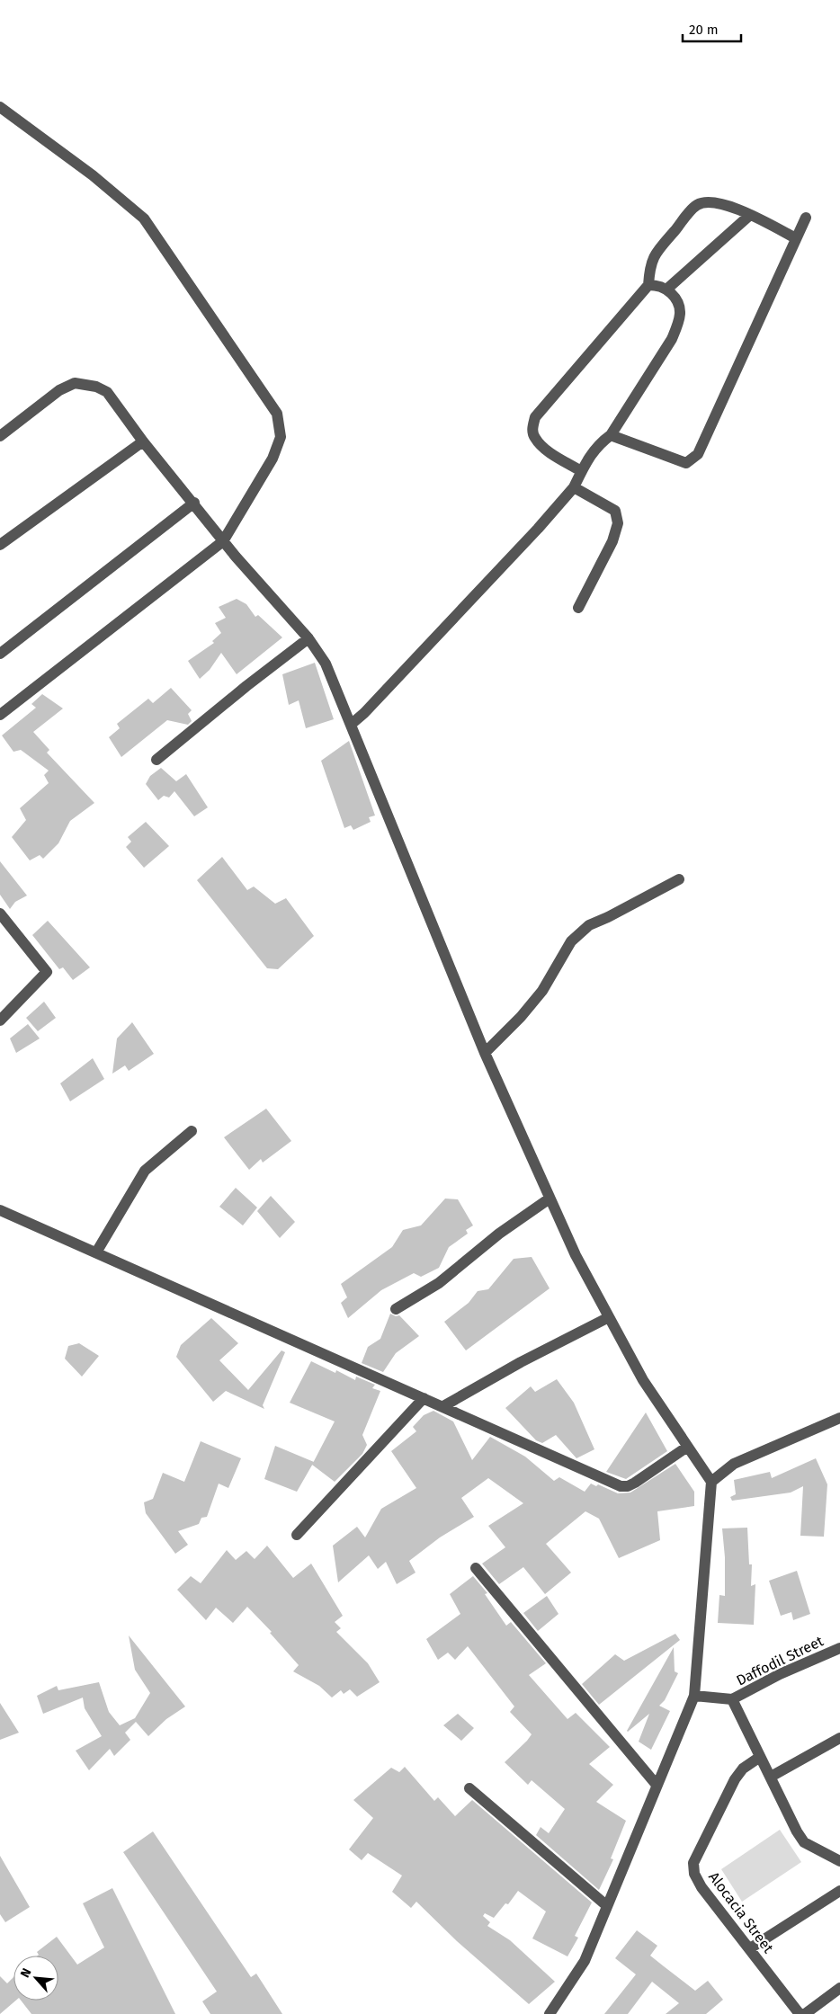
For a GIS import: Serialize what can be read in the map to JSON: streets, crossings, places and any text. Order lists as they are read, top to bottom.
{
  "streets": {
    "street": ["Daffodil Street", "Alocacia Street"]
  },
  "scale_bar": "20 m",
  "north": "top left"
}
